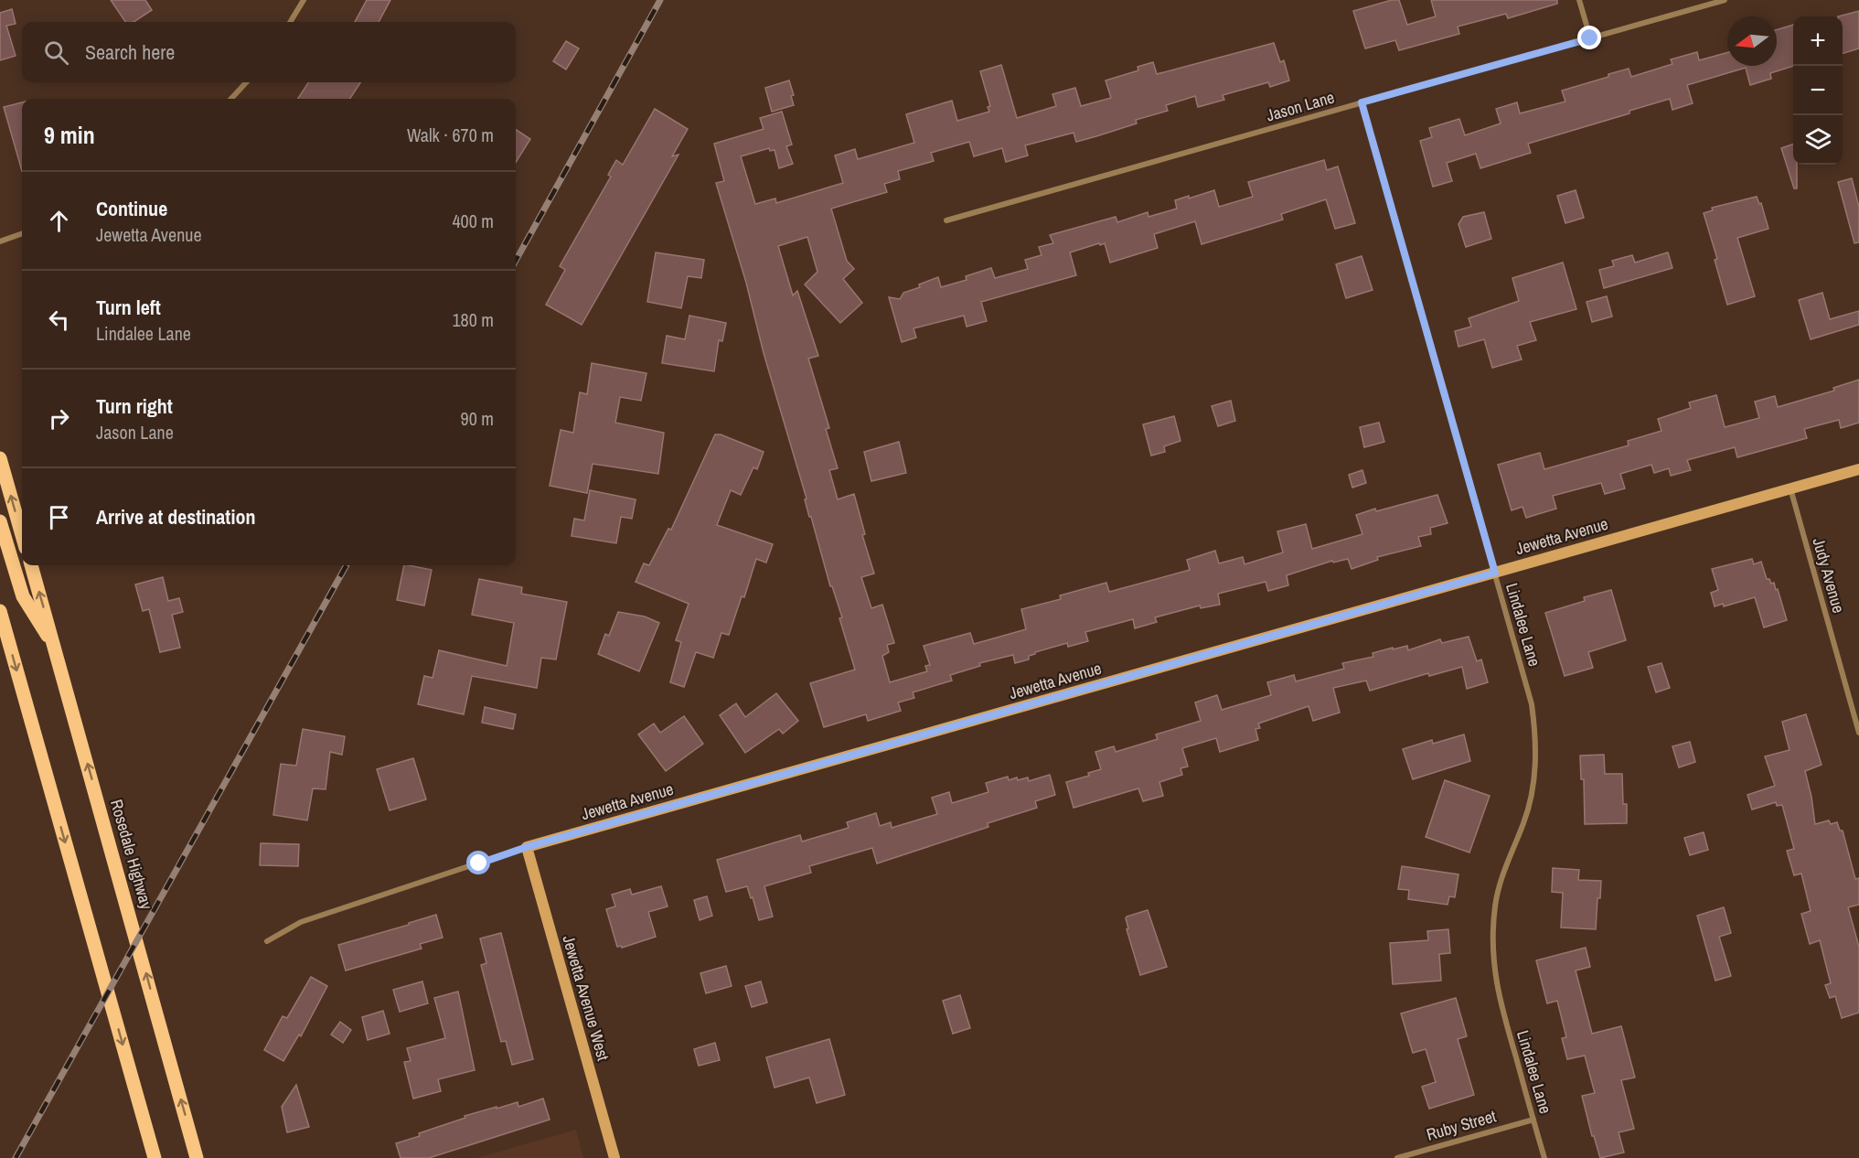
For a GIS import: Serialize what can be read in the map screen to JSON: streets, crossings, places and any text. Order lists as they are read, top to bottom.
{
  "streets": {
    "main road": ["Rosedale Highway"],
    "street": [
      "Jason Lane",
      "Jewetta Avenue",
      "Judy Avenue",
      "Lindalee Lane",
      "Jewetta Avenue West",
      "Ruby Street"
    ]
  },
  "crossings": [
    ["Jason Lane", "Lindalee Lane"],
    ["Jewetta Avenue", "Judy Avenue"],
    ["Jewetta Avenue", "Lindalee Lane"],
    ["Jewetta Avenue", "Jewetta Avenue West"],
    ["Lindalee Lane", "Ruby Street"]
  ],
  "north": "left",
  "page": {
    "map_buttons": ["+", "−"],
    "search": "Search here",
    "heading": ["9 min", "Walk · 670 m"],
    "list": [
      ["Continue", "Jewetta Avenue", "400 m"],
      ["Turn left", "Lindalee Lane", "180 m"],
      ["Turn right", "Jason Lane", "90 m"],
      "Arrive at destination"
    ]
  }
}
